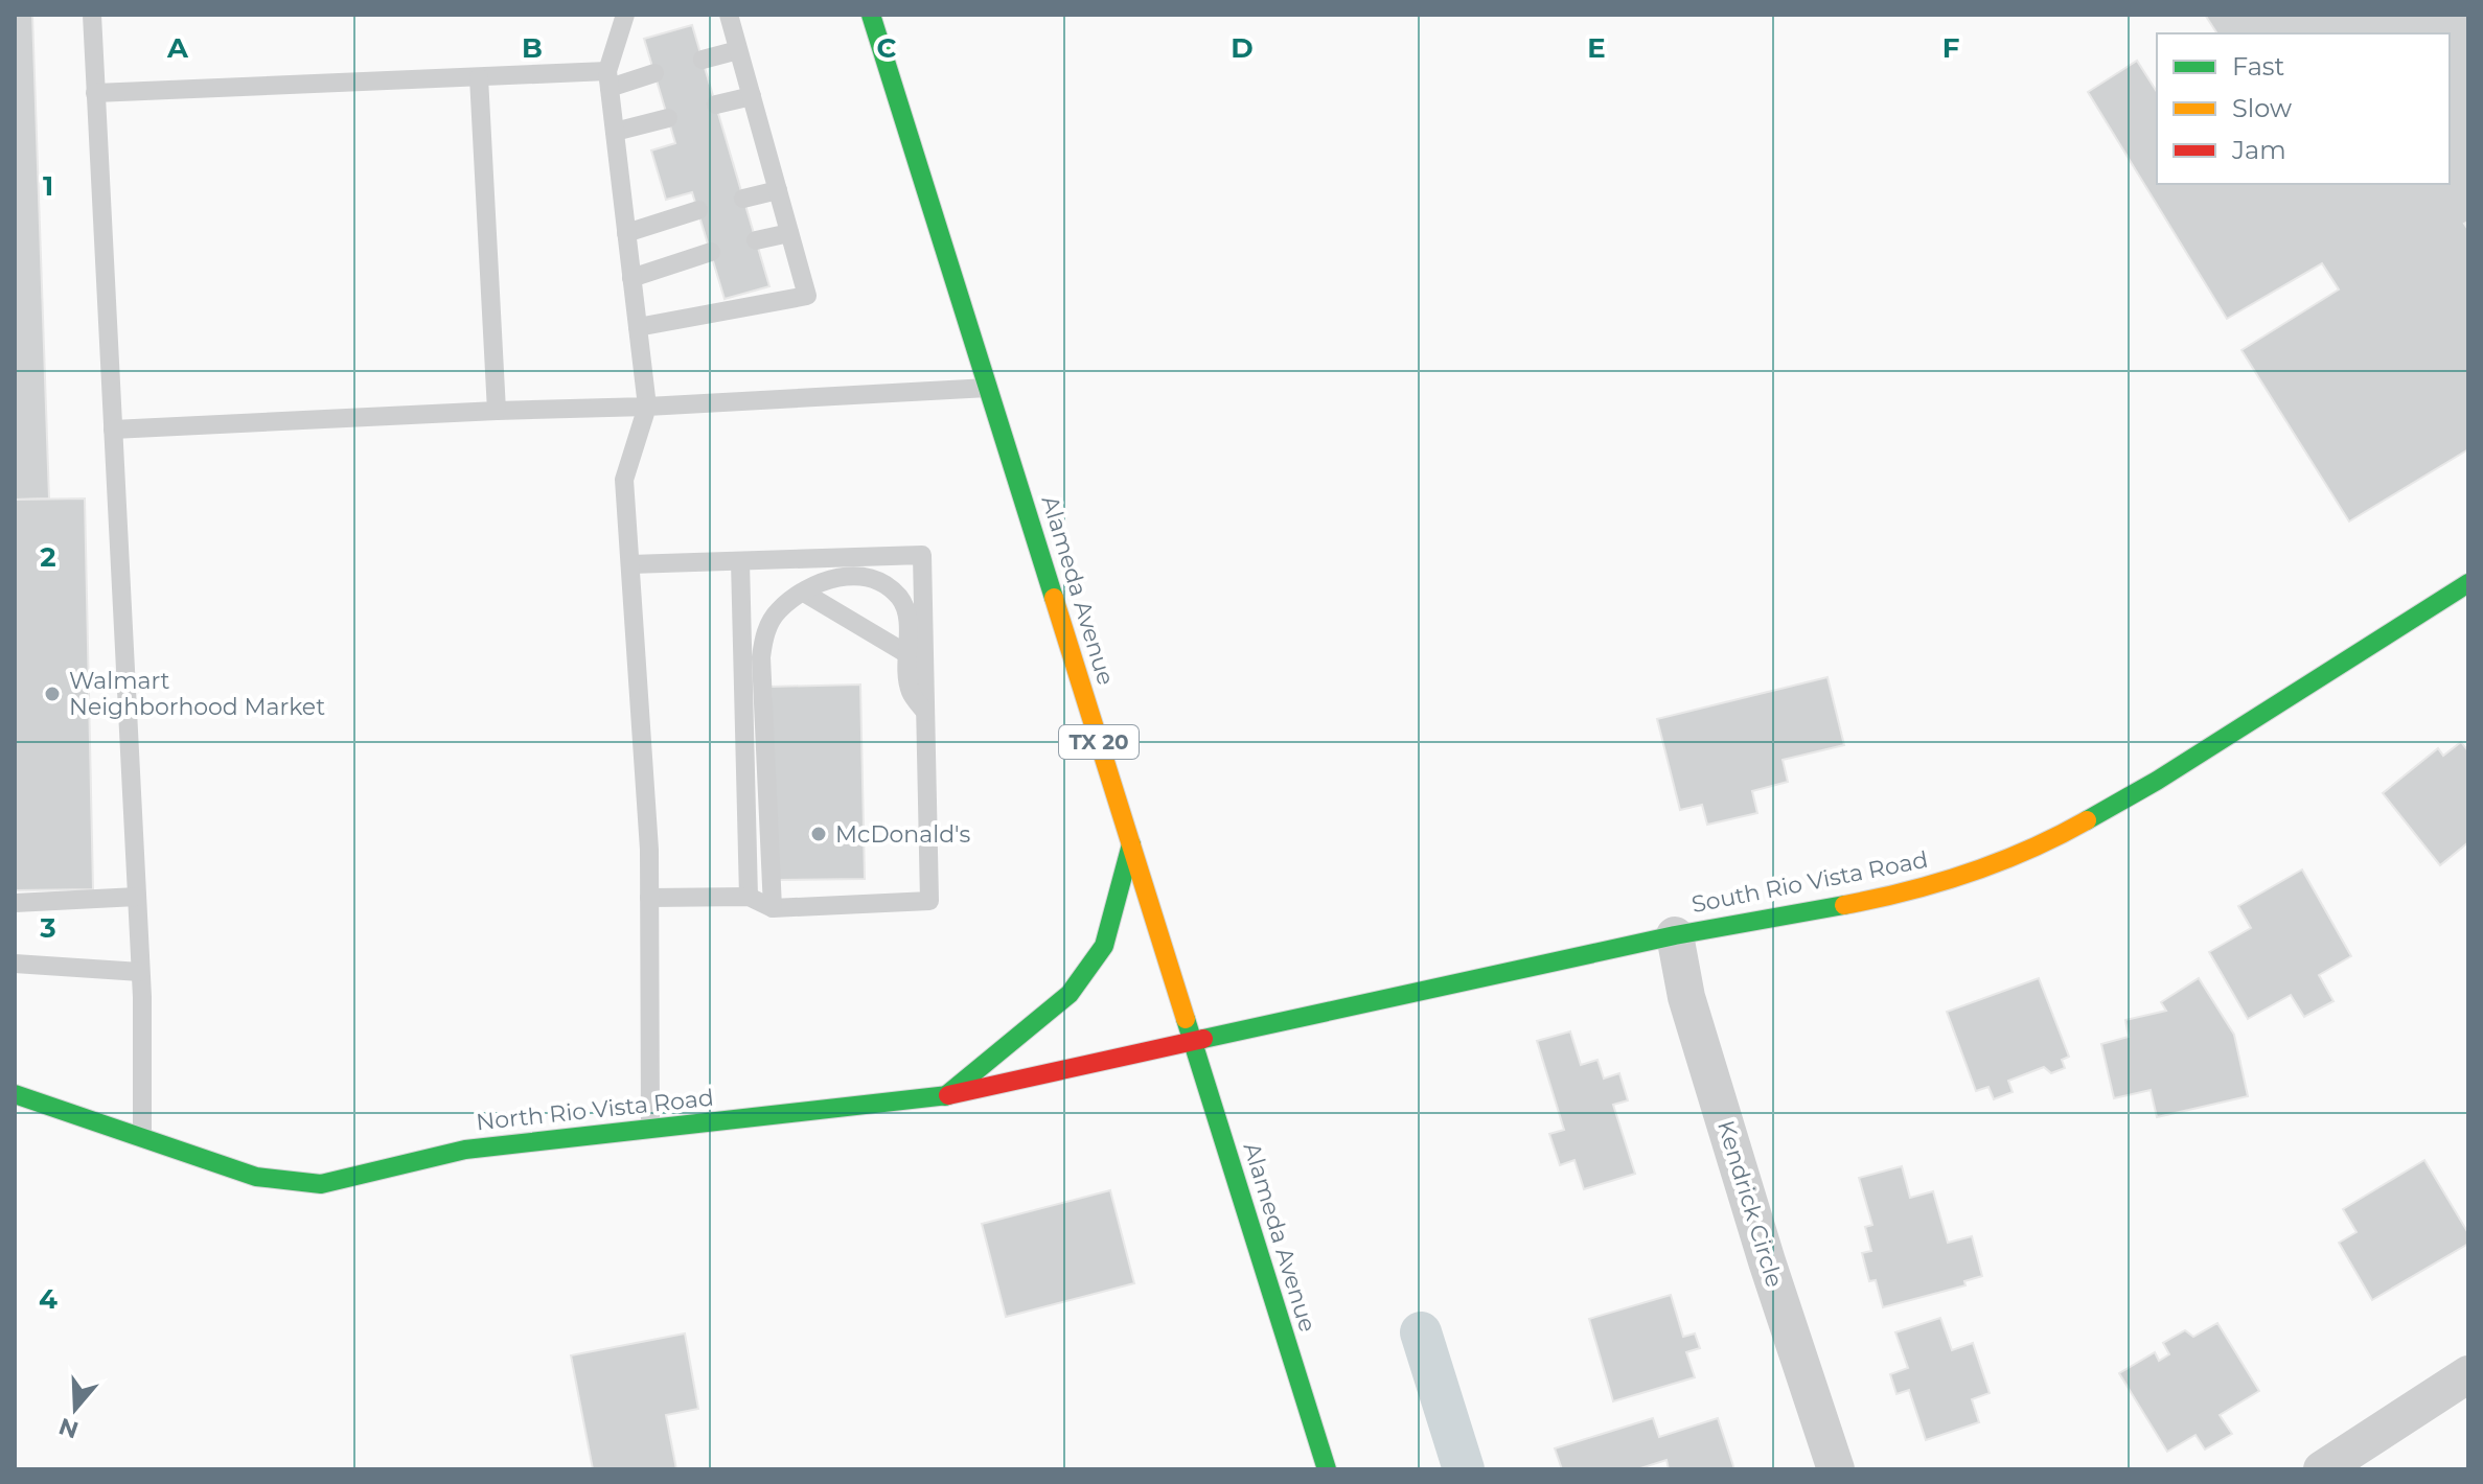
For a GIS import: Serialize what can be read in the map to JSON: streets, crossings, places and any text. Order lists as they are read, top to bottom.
{
  "streets": {
    "street": [
      "Alameda Avenue",
      "TX 20",
      "South Rio Vista Road",
      "North Rio Vista Road",
      "Kendrick Circle"
    ]
  },
  "crossings": [
    ["Alameda Avenue", "South Rio Vista Road"],
    ["Alameda Avenue", "North Rio Vista Road"],
    ["South Rio Vista Road", "North Rio Vista Road"],
    ["South Rio Vista Road", "Kendrick Circle"]
  ],
  "places": ["Walmart Neighborhood Market", "McDonald's"],
  "legend": ["Fast", "Slow", "Jam"],
  "north": "bottom",
  "grid": {
    "columns": [
      "A",
      "B",
      "C",
      "D",
      "E",
      "F"
    ],
    "rows": [
      "1",
      "2",
      "3",
      "4"
    ]
  }
}
